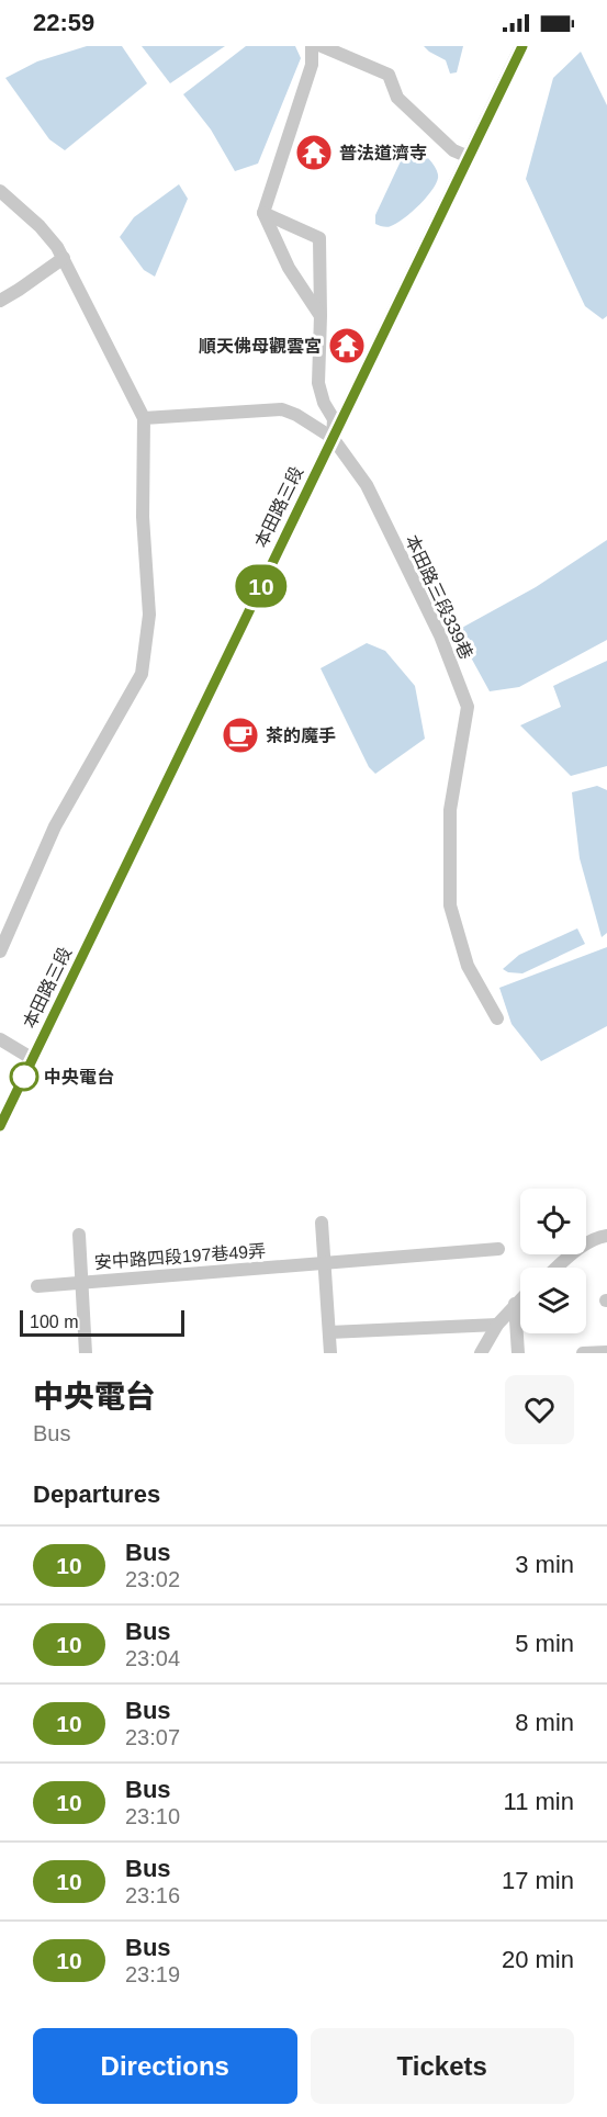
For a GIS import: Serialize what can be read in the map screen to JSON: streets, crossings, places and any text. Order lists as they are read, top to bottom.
{
  "streets": {
    "street": ["本田路三段", "本田路三段339巷", "安中路四段197巷49弄"]
  },
  "crossings": [
    ["本田路三段", "本田路三段339巷"]
  ],
  "places": {
    "temple": ["普法道濟寺", "順天佛母觀雲宮"],
    "cafe": ["茶的魔手"],
    "other": ["中央電台"]
  },
  "lines": ["bus line 10"],
  "scale_bar": "100 m",
  "page": {
    "status": "22:59",
    "on_map": "10",
    "scale": "100 m",
    "heading": [
      ["中央電台", "Bus"],
      "Departures"
    ],
    "list": [
      {
        "mark": "10",
        "name": "Bus",
        "note": "23:02",
        "value": "3 min"
      },
      {
        "mark": "10",
        "name": "Bus",
        "note": "23:04",
        "value": "5 min"
      },
      {
        "mark": "10",
        "name": "Bus",
        "note": "23:07",
        "value": "8 min"
      },
      {
        "mark": "10",
        "name": "Bus",
        "note": "23:10",
        "value": "11 min"
      },
      {
        "mark": "10",
        "name": "Bus",
        "note": "23:16",
        "value": "17 min"
      },
      {
        "mark": "10",
        "name": "Bus",
        "note": "23:19",
        "value": "20 min"
      }
    ],
    "buttons": ["Directions", "Tickets"]
  }
}
